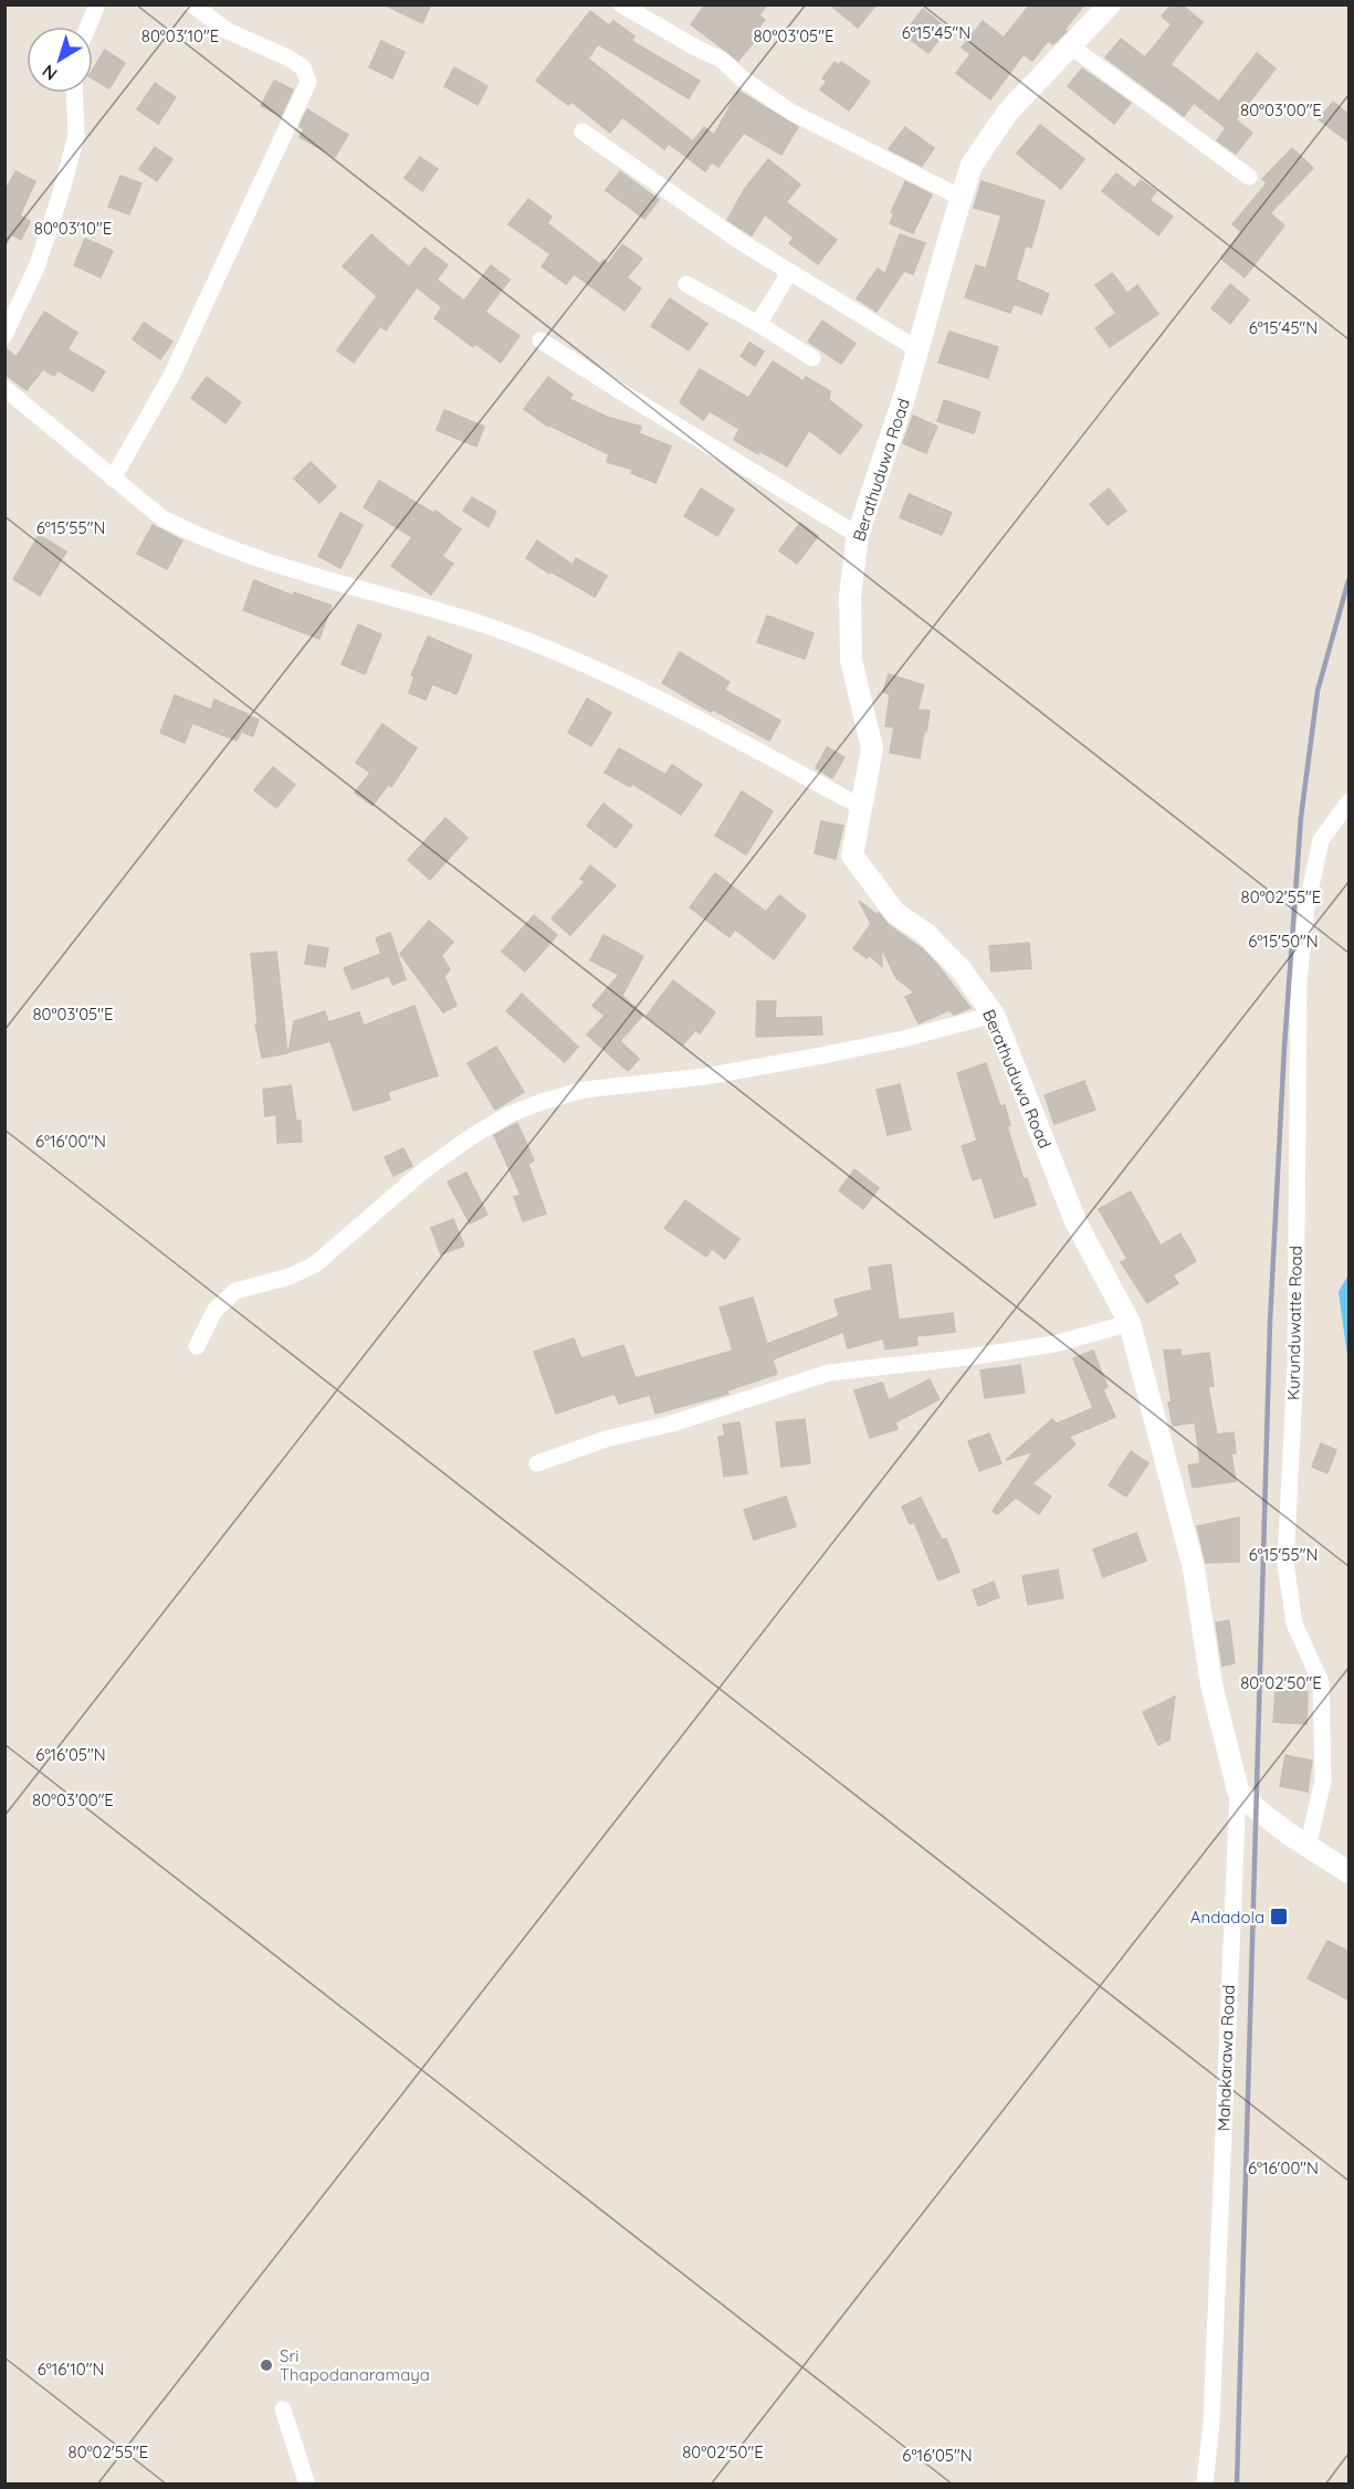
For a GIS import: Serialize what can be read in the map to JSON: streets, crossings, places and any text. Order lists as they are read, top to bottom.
{
  "streets": {
    "street": ["Berathuduwa Road", "Kurunduwatte Road", "Mahakarawa Road"]
  },
  "crossings": [
    ["Berathuduwa Road", "Mahakarawa Road"]
  ],
  "places": {
    "transit": ["Andadola"],
    "other": ["Sri Thapodanaramaya"]
  },
  "north": "bottom left",
  "coordinates": [
    "6°15'45\"N",
    "80°03'10\"E",
    "80°03'05\"E",
    "80°03'00\"E",
    "6°15'55\"N",
    "80°02'55\"E",
    "6°15'50\"N",
    "6°16'00\"N",
    "80°02'50\"E",
    "6°16'05\"N",
    "6°16'10\"N"
  ]
}
